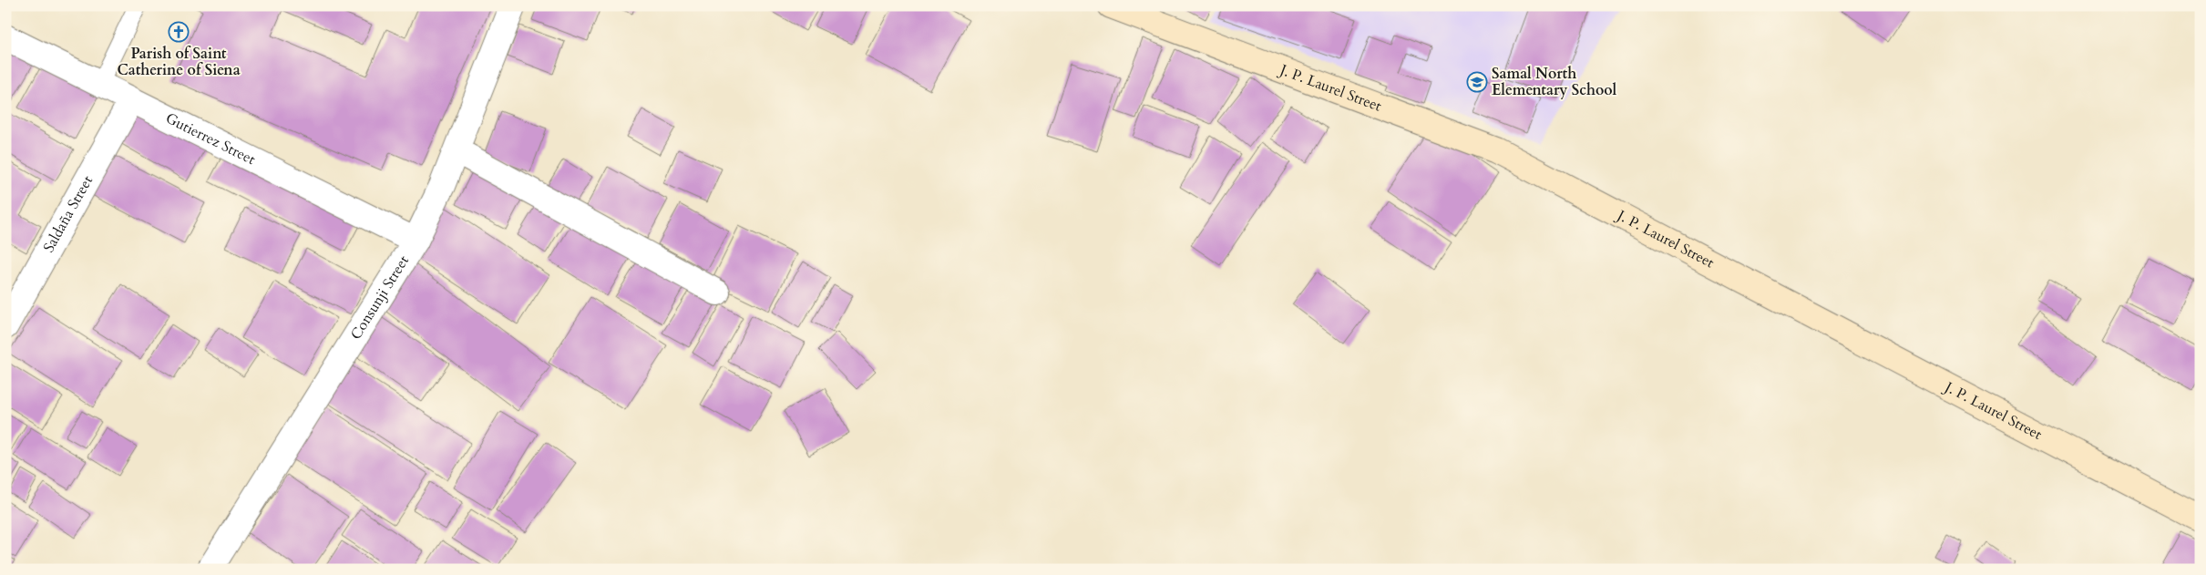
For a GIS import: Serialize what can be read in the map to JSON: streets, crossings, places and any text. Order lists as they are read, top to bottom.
{
  "streets": {
    "main road": ["J. P. Laurel Street"],
    "street": ["Gutierrez Street", "Saldaña Street", "Consunji Street"]
  },
  "crossings": [
    ["Gutierrez Street", "Saldaña Street"],
    ["Gutierrez Street", "Consunji Street"]
  ],
  "places": {
    "church": ["Parish of Saint Catherine of Siena"],
    "school or university": ["Samal North Elementary School"]
  }
}
